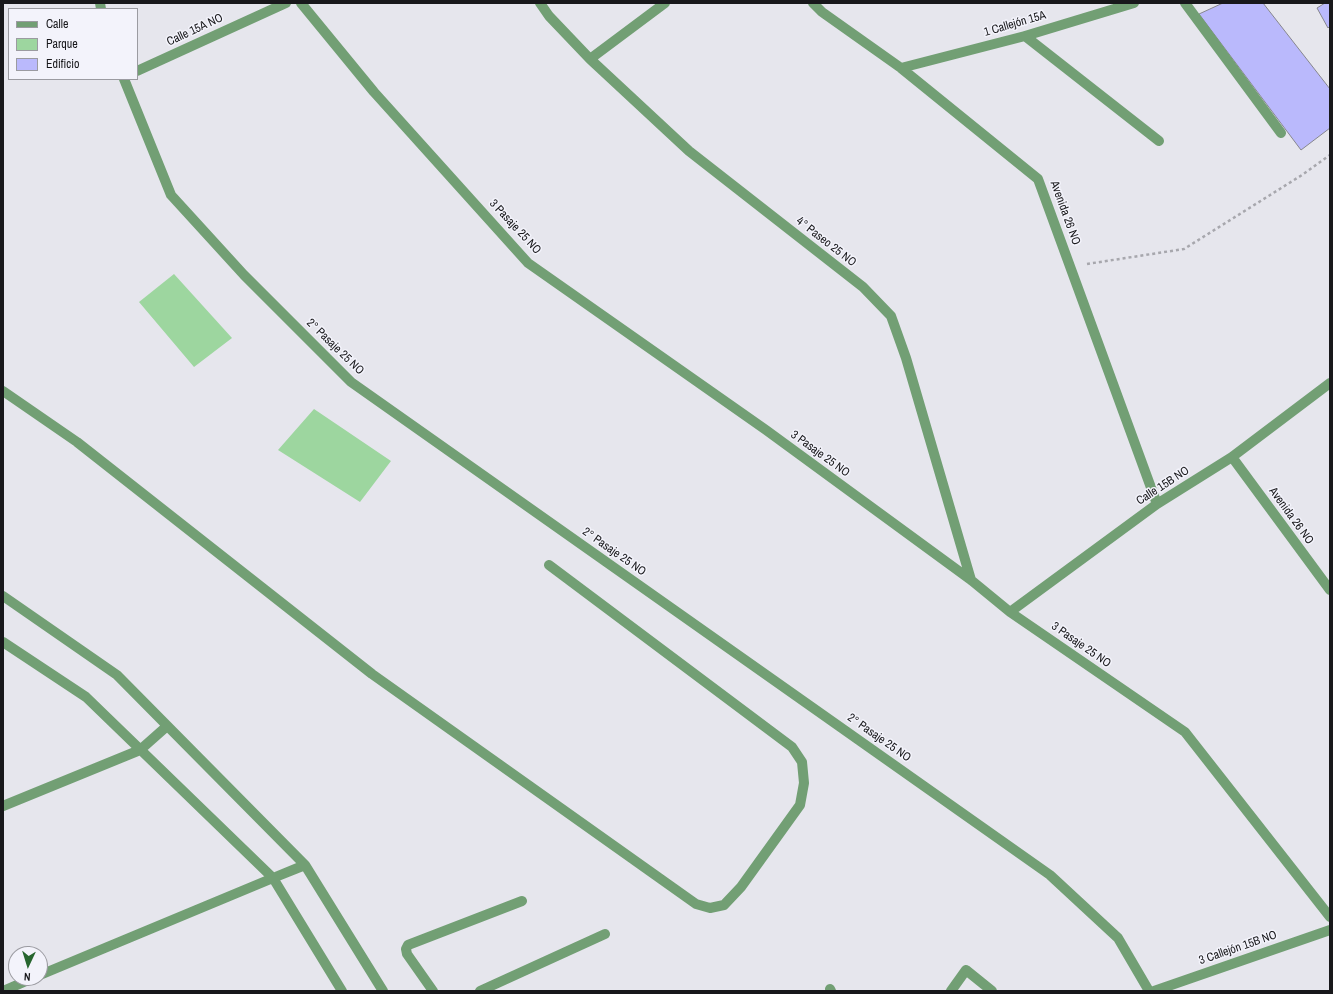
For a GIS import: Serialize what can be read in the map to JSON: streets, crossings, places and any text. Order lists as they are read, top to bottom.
{
  "streets": {
    "street": [
      "1 Callejón 15A",
      "Calle 15A NO",
      "Avenida 26 NO",
      "3 Pasaje 25 NO",
      "4° Paseo 25 NO",
      "2° Pasaje 25 NO",
      "Calle 15B NO",
      "3 Callejón 15B NO"
    ]
  },
  "crossings": [
    ["1 Callejón 15A", "Avenida 26 NO"],
    ["Avenida 26 NO", "Calle 15B NO"],
    ["3 Pasaje 25 NO", "4° Paseo 25 NO"],
    ["3 Pasaje 25 NO", "Calle 15B NO"]
  ],
  "legend": ["Calle", "Parque", "Edificio"],
  "north": "bottom"
}
